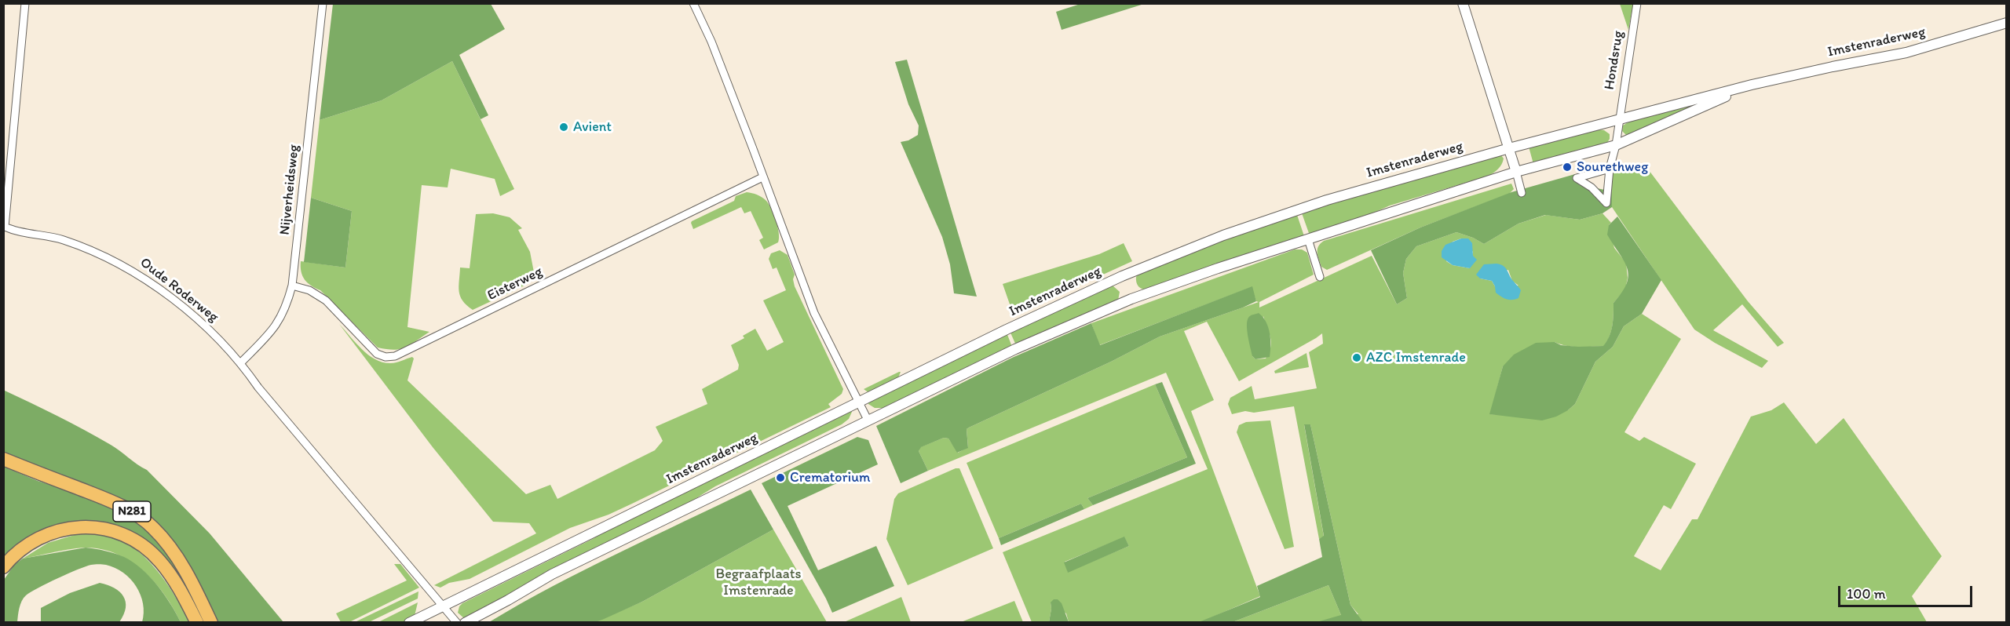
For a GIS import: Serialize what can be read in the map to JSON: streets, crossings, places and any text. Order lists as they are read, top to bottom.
{
  "streets": {
    "highway": ["N281"],
    "street": [
      "Imstenraderweg",
      "Hondsrug",
      "Nijverheidsweg",
      "Eisterweg",
      "Oude Roderweg"
    ]
  },
  "crossings": [
    ["Imstenraderweg", "Hondsrug"],
    ["Imstenraderweg", "Oude Roderweg"],
    ["Nijverheidsweg", "Eisterweg"],
    ["Nijverheidsweg", "Oude Roderweg"]
  ],
  "parks": ["Begraafplaats Imstenrade"],
  "places": [
    "Avient",
    "Sourethweg",
    "AZC Imstenrade",
    "Crematorium"
  ],
  "scale_bar": "100 m"
}
